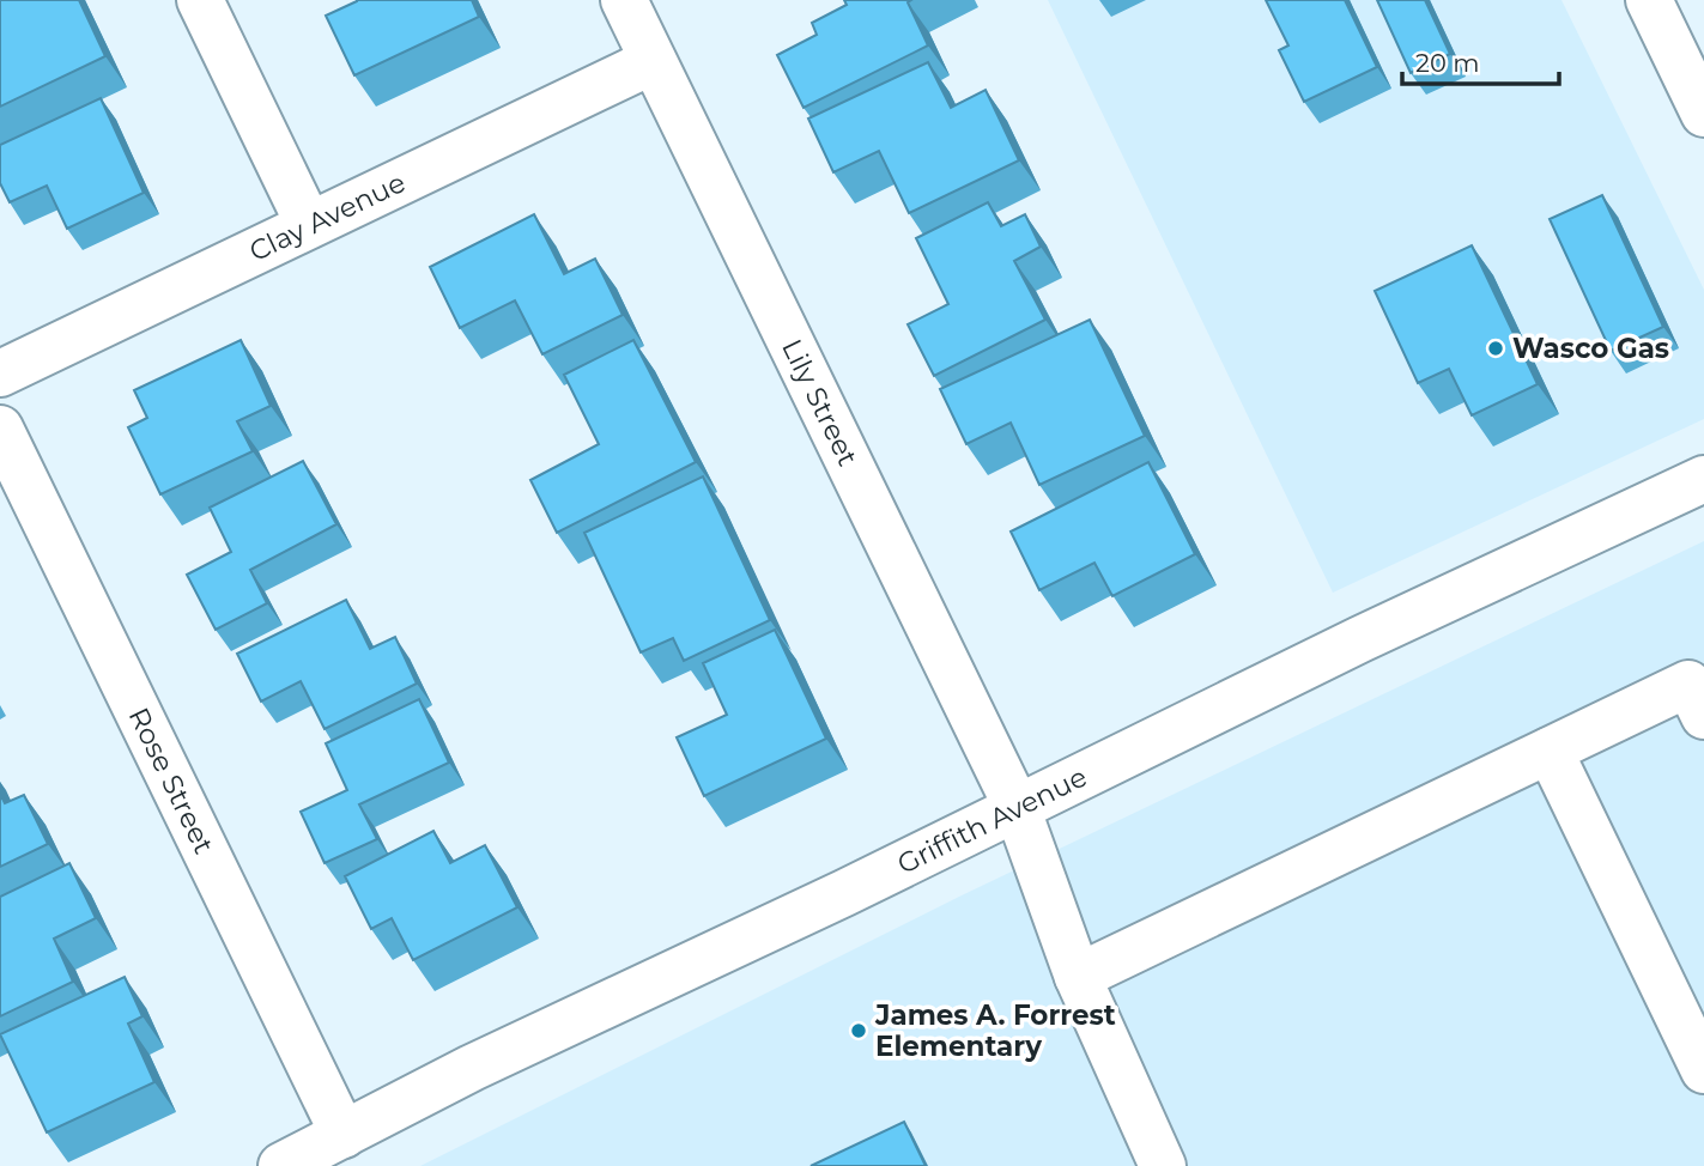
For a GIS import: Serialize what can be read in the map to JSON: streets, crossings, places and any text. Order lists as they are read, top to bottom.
{
  "streets": {
    "main road": [
      "Clay Avenue",
      "Lily Street",
      "Rose Street",
      "Griffith Avenue"
    ]
  },
  "crossings": [
    ["Clay Avenue", "Lily Street"],
    ["Lily Street", "Griffith Avenue"],
    ["Rose Street", "Griffith Avenue"]
  ],
  "places": ["Wasco Gas", "James A. Forrest Elementary"],
  "scale_bar": "20 m"
}
